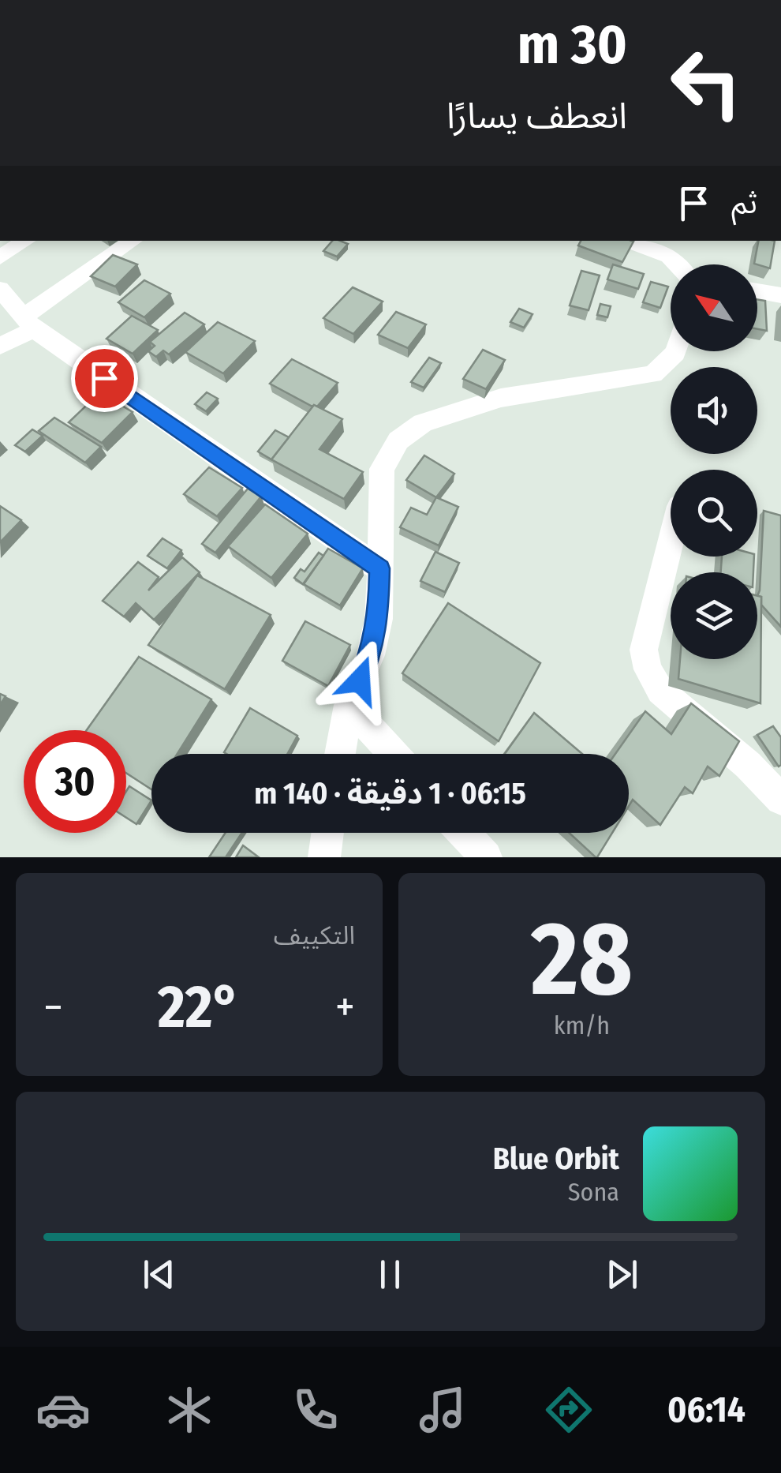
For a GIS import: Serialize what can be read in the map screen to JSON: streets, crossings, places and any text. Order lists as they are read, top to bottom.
{
  "north": "top left",
  "page": {
    "turn": ["30 m", "انعطف يسارًا"],
    "then": "ثم",
    "limit": "30",
    "trip": "06:15 · 1 دقيقة · 140 m",
    "tile": [
      ["28", "km/h"],
      "التكييف"
    ],
    "heat": ["−", "22°", "+"],
    "song": ["Blue Orbit", "Sona"],
    "tabs": "06:14"
  }
}
